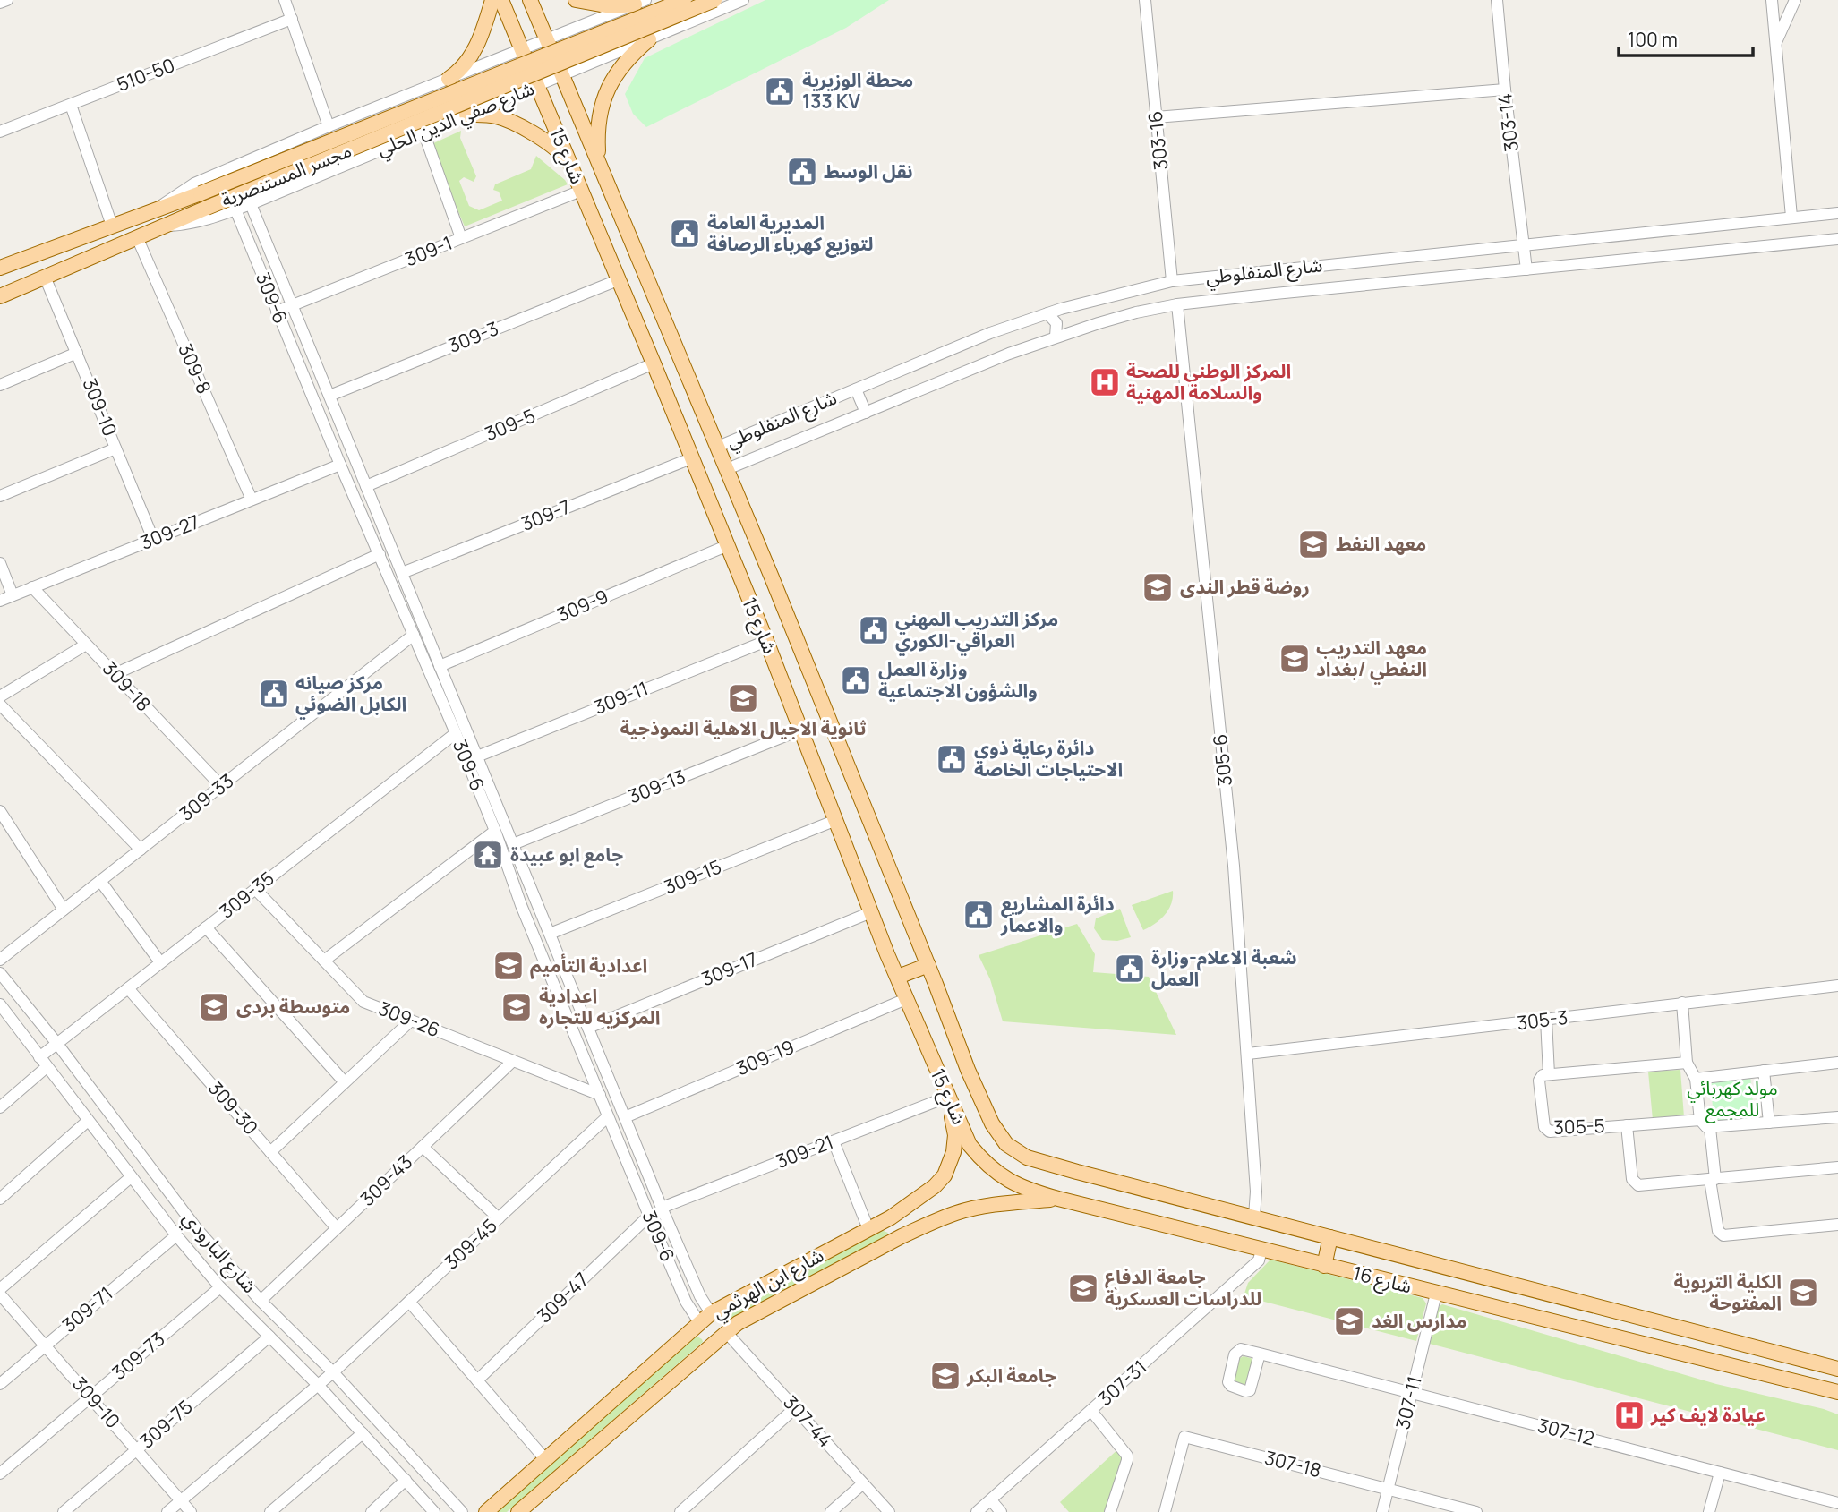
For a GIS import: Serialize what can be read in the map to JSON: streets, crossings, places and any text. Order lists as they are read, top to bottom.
{
  "streets": {
    "main road": [
      "شارع صفي الدين الحلي",
      "شارع 15",
      "مجسر المستنصرية",
      "شارع 16",
      "شارع ابن الهرثمي"
    ],
    "street": [
      "510-50",
      "303-14",
      "303-16",
      "309-1",
      "شارع المنفلوطي",
      "309-6",
      "309-3",
      "309-8",
      "309-10",
      "309-5",
      "309-7",
      "309-27",
      "309-9",
      "309-18",
      "309-11",
      "305-6",
      "309-13",
      "309-33",
      "309-15",
      "309-35",
      "309-17",
      "309-26",
      "305-3",
      "309-19",
      "309-30",
      "305-5",
      "309-21",
      "309-43",
      "309-45",
      "شارع البارودي",
      "309-47",
      "309-71",
      "309-73",
      "307-31",
      "307-11",
      "307-44",
      "309-75",
      "307-12",
      "307-18"
    ]
  },
  "crossings": [
    ["شارع صفي الدين الحلي", "شارع 15"],
    ["شارع صفي الدين الحلي", "مجسر المستنصرية"],
    ["شارع صفي الدين الحلي", "309-6"],
    ["شارع صفي الدين الحلي", "309-8"],
    ["شارع صفي الدين الحلي", "309-10"],
    ["303-14", "شارع المنفلوطي"],
    ["303-16", "شارع المنفلوطي"],
    ["شارع 15", "309-1"],
    ["شارع 15", "شارع المنفلوطي"],
    ["شارع 15", "309-3"],
    ["شارع 15", "309-5"],
    ["شارع 15", "309-7"],
    ["شارع 15", "309-9"],
    ["شارع 15", "309-11"],
    ["شارع 15", "309-13"],
    ["شارع 15", "309-15"],
    ["شارع 15", "309-17"],
    ["شارع 15", "309-19"],
    ["شارع 15", "309-21"],
    ["شارع 15", "شارع 16"],
    ["شارع 15", "شارع ابن الهرثمي"],
    ["309-1", "309-6"],
    ["شارع المنفلوطي", "305-6"],
    ["309-6", "309-3"],
    ["309-6", "309-5"],
    ["309-6", "309-7"],
    ["309-6", "309-27"],
    ["309-6", "309-9"],
    ["309-6", "309-11"],
    ["309-6", "309-13"],
    ["309-6", "309-33"],
    ["309-6", "309-15"],
    ["309-6", "309-35"],
    ["309-6", "309-17"],
    ["309-6", "309-26"],
    ["309-6", "309-19"],
    ["309-6", "309-21"],
    ["309-6", "309-45"],
    ["309-6", "شارع ابن الهرثمي"],
    ["309-6", "309-47"],
    ["309-8", "309-27"],
    ["309-10", "309-27"],
    ["309-10", "309-45"],
    ["309-10", "309-71"],
    ["309-10", "309-73"],
    ["309-10", "309-75"],
    ["309-27", "309-18"],
    ["309-18", "309-33"],
    ["305-6", "305-3"],
    ["305-6", "شارع 16"],
    ["309-35", "309-26"],
    ["309-35", "309-30"],
    ["309-35", "شارع البارودي"],
    ["309-26", "309-43"],
    ["309-30", "309-43"],
    ["309-21", "شارع ابن الهرثمي"],
    ["309-43", "شارع البارودي"],
    ["309-45", "شارع البارودي"],
    ["شارع البارودي", "309-71"],
    ["شارع البارودي", "309-73"],
    ["شارع البارودي", "309-75"],
    ["شارع 16", "شارع ابن الهرثمي"],
    ["شارع 16", "307-31"],
    ["شارع 16", "307-11"],
    ["شارع ابن الهرثمي", "307-44"],
    ["307-11", "307-12"],
    ["307-11", "307-18"]
  ],
  "parks": ["مولد كهربائي للمجمع"],
  "places": {
    "public building": [
      "محطة الوزيرية 133 KV",
      "نقل الوسط",
      "المديرية العامة لتوزيع كهرباء الرصافة",
      "مركز التدريب المهني العراقي-الكوري",
      "وزارة العمل والشؤون الاجتماعية",
      "مركز صيانه الكابل الضوئي",
      "دائرة رعاية ذوي الاحتياجات الخاصة",
      "دائرة المشاريع والاعمار",
      "شعبة الاعلام-وزارة العمل"
    ],
    "hospital": ["المركز الوطني للصحة والسلامة المهنية", "عيادة لايف كير"],
    "school or university": [
      "معهد النفط",
      "روضة قطر الندى",
      "معهد التدريب النفطي /بغداد",
      "ثانوية الاجيال الاهلية النموذجية",
      "اعدادية التأميم",
      "متوسطة بردى",
      "اعدادية المركزيه للتجاره",
      "جامعة الدفاع للدراسات العسكرية",
      "الكلية التربوية المفتوحة",
      "مدارس الغد",
      "جامعة البكر"
    ],
    "temple": ["جامع ابو عبيدة"]
  },
  "scale_bar": "100 m"
}
